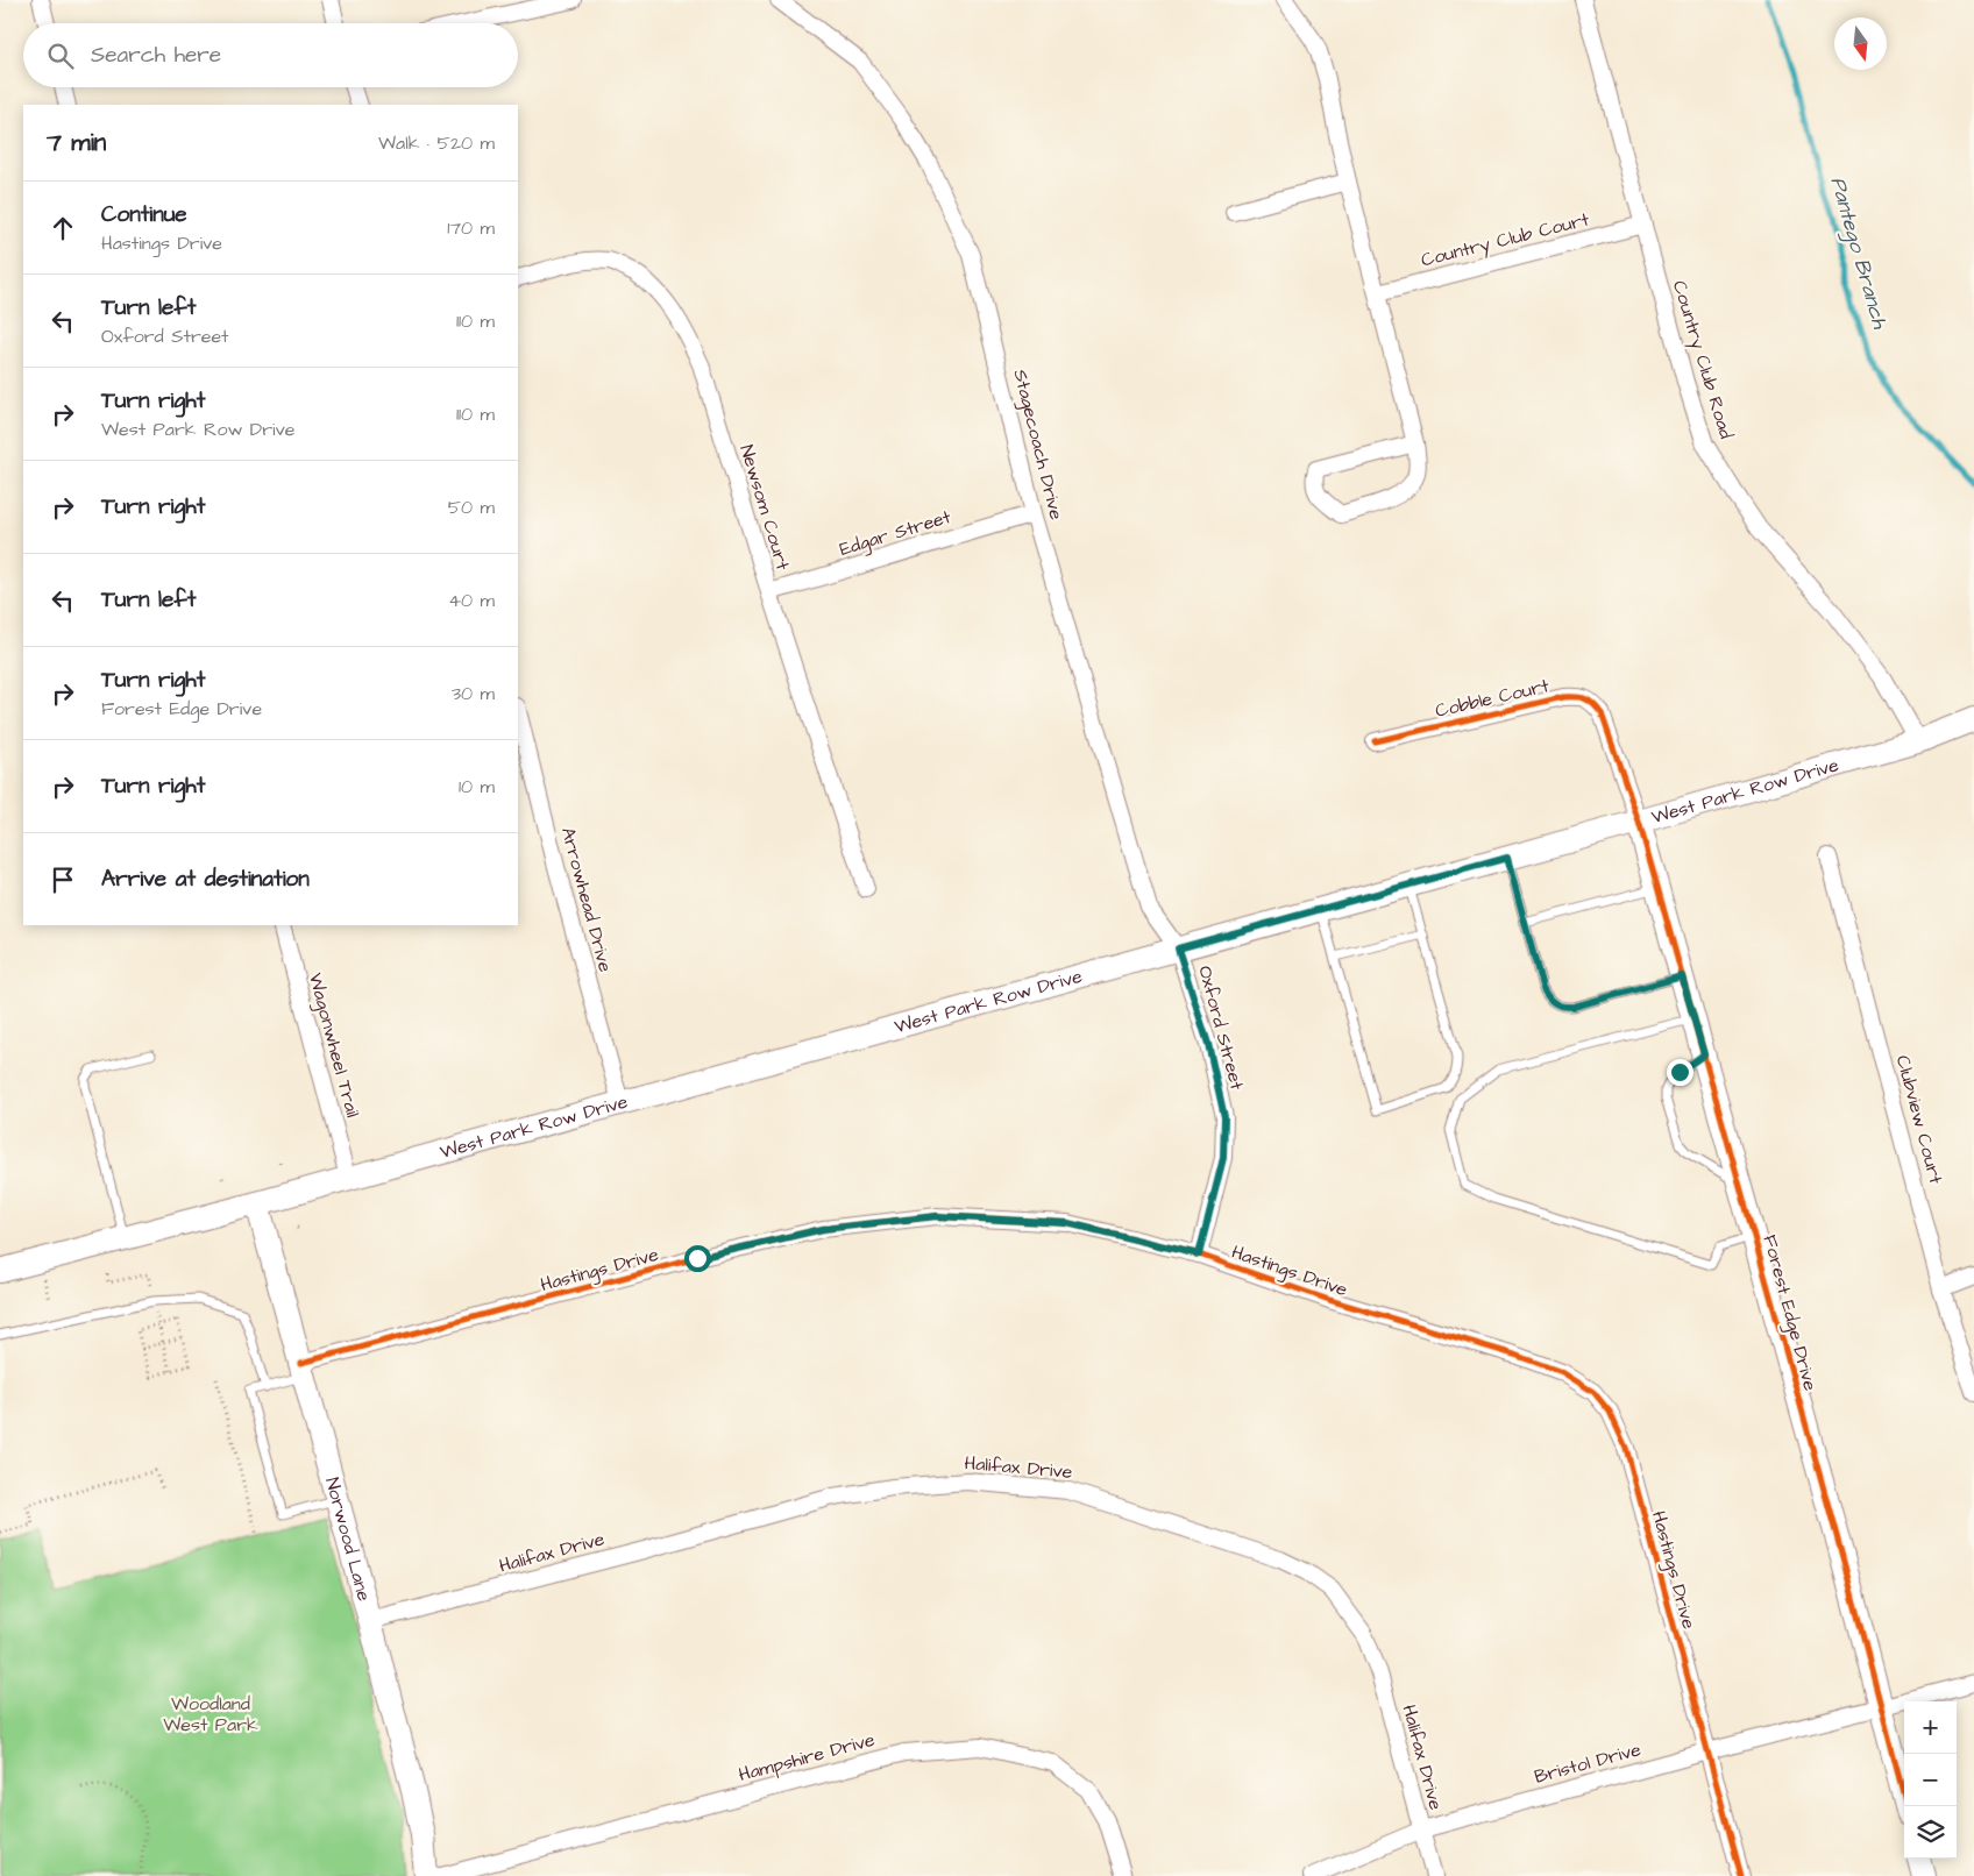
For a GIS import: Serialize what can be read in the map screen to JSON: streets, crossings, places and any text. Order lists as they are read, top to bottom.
{
  "streets": {
    "main road": ["West Park Row Drive", "Forest Edge Drive", "Norwood Lane"],
    "street": [
      "Country Club Court",
      "Country Club Road",
      "Stagecoach Drive",
      "Newsom Court",
      "Edgar Street",
      "Cobble Court",
      "Arrowhead Drive",
      "Oxford Street",
      "Wagonwheel Trail",
      "Clubview Court",
      "Hastings Drive",
      "Halifax Drive",
      "Hampshire Drive",
      "Bristol Drive"
    ]
  },
  "crossings": [
    ["Country Club Court", "Country Club Road"],
    ["Country Club Road", "West Park Row Drive"],
    ["Stagecoach Drive", "Edgar Street"],
    ["Stagecoach Drive", "West Park Row Drive"],
    ["Stagecoach Drive", "Oxford Street"],
    ["Newsom Court", "Edgar Street"],
    ["Cobble Court", "West Park Row Drive"],
    ["Cobble Court", "Forest Edge Drive"],
    ["West Park Row Drive", "Arrowhead Drive"],
    ["West Park Row Drive", "Oxford Street"],
    ["West Park Row Drive", "Wagonwheel Trail"],
    ["West Park Row Drive", "Forest Edge Drive"],
    ["West Park Row Drive", "Norwood Lane"],
    ["Oxford Street", "Hastings Drive"],
    ["Hastings Drive", "Norwood Lane"],
    ["Hastings Drive", "Bristol Drive"],
    ["Forest Edge Drive", "Bristol Drive"],
    ["Halifax Drive", "Norwood Lane"],
    ["Halifax Drive", "Bristol Drive"]
  ],
  "water": ["Pantego Branch"],
  "parks": ["Woodland West Park"],
  "north": "bottom",
  "page": {
    "search": "Search here",
    "heading": ["7 min", "Walk · 520 m"],
    "list": [
      ["Continue", "Hastings Drive", "170 m"],
      ["Turn left", "Oxford Street", "110 m"],
      ["Turn right", "West Park Row Drive", "110 m"],
      ["Turn right", "50 m"],
      ["Turn left", "40 m"],
      ["Turn right", "Forest Edge Drive", "30 m"],
      ["Turn right", "10 m"],
      "Arrive at destination"
    ],
    "map_buttons": ["+", "−"]
  }
}
